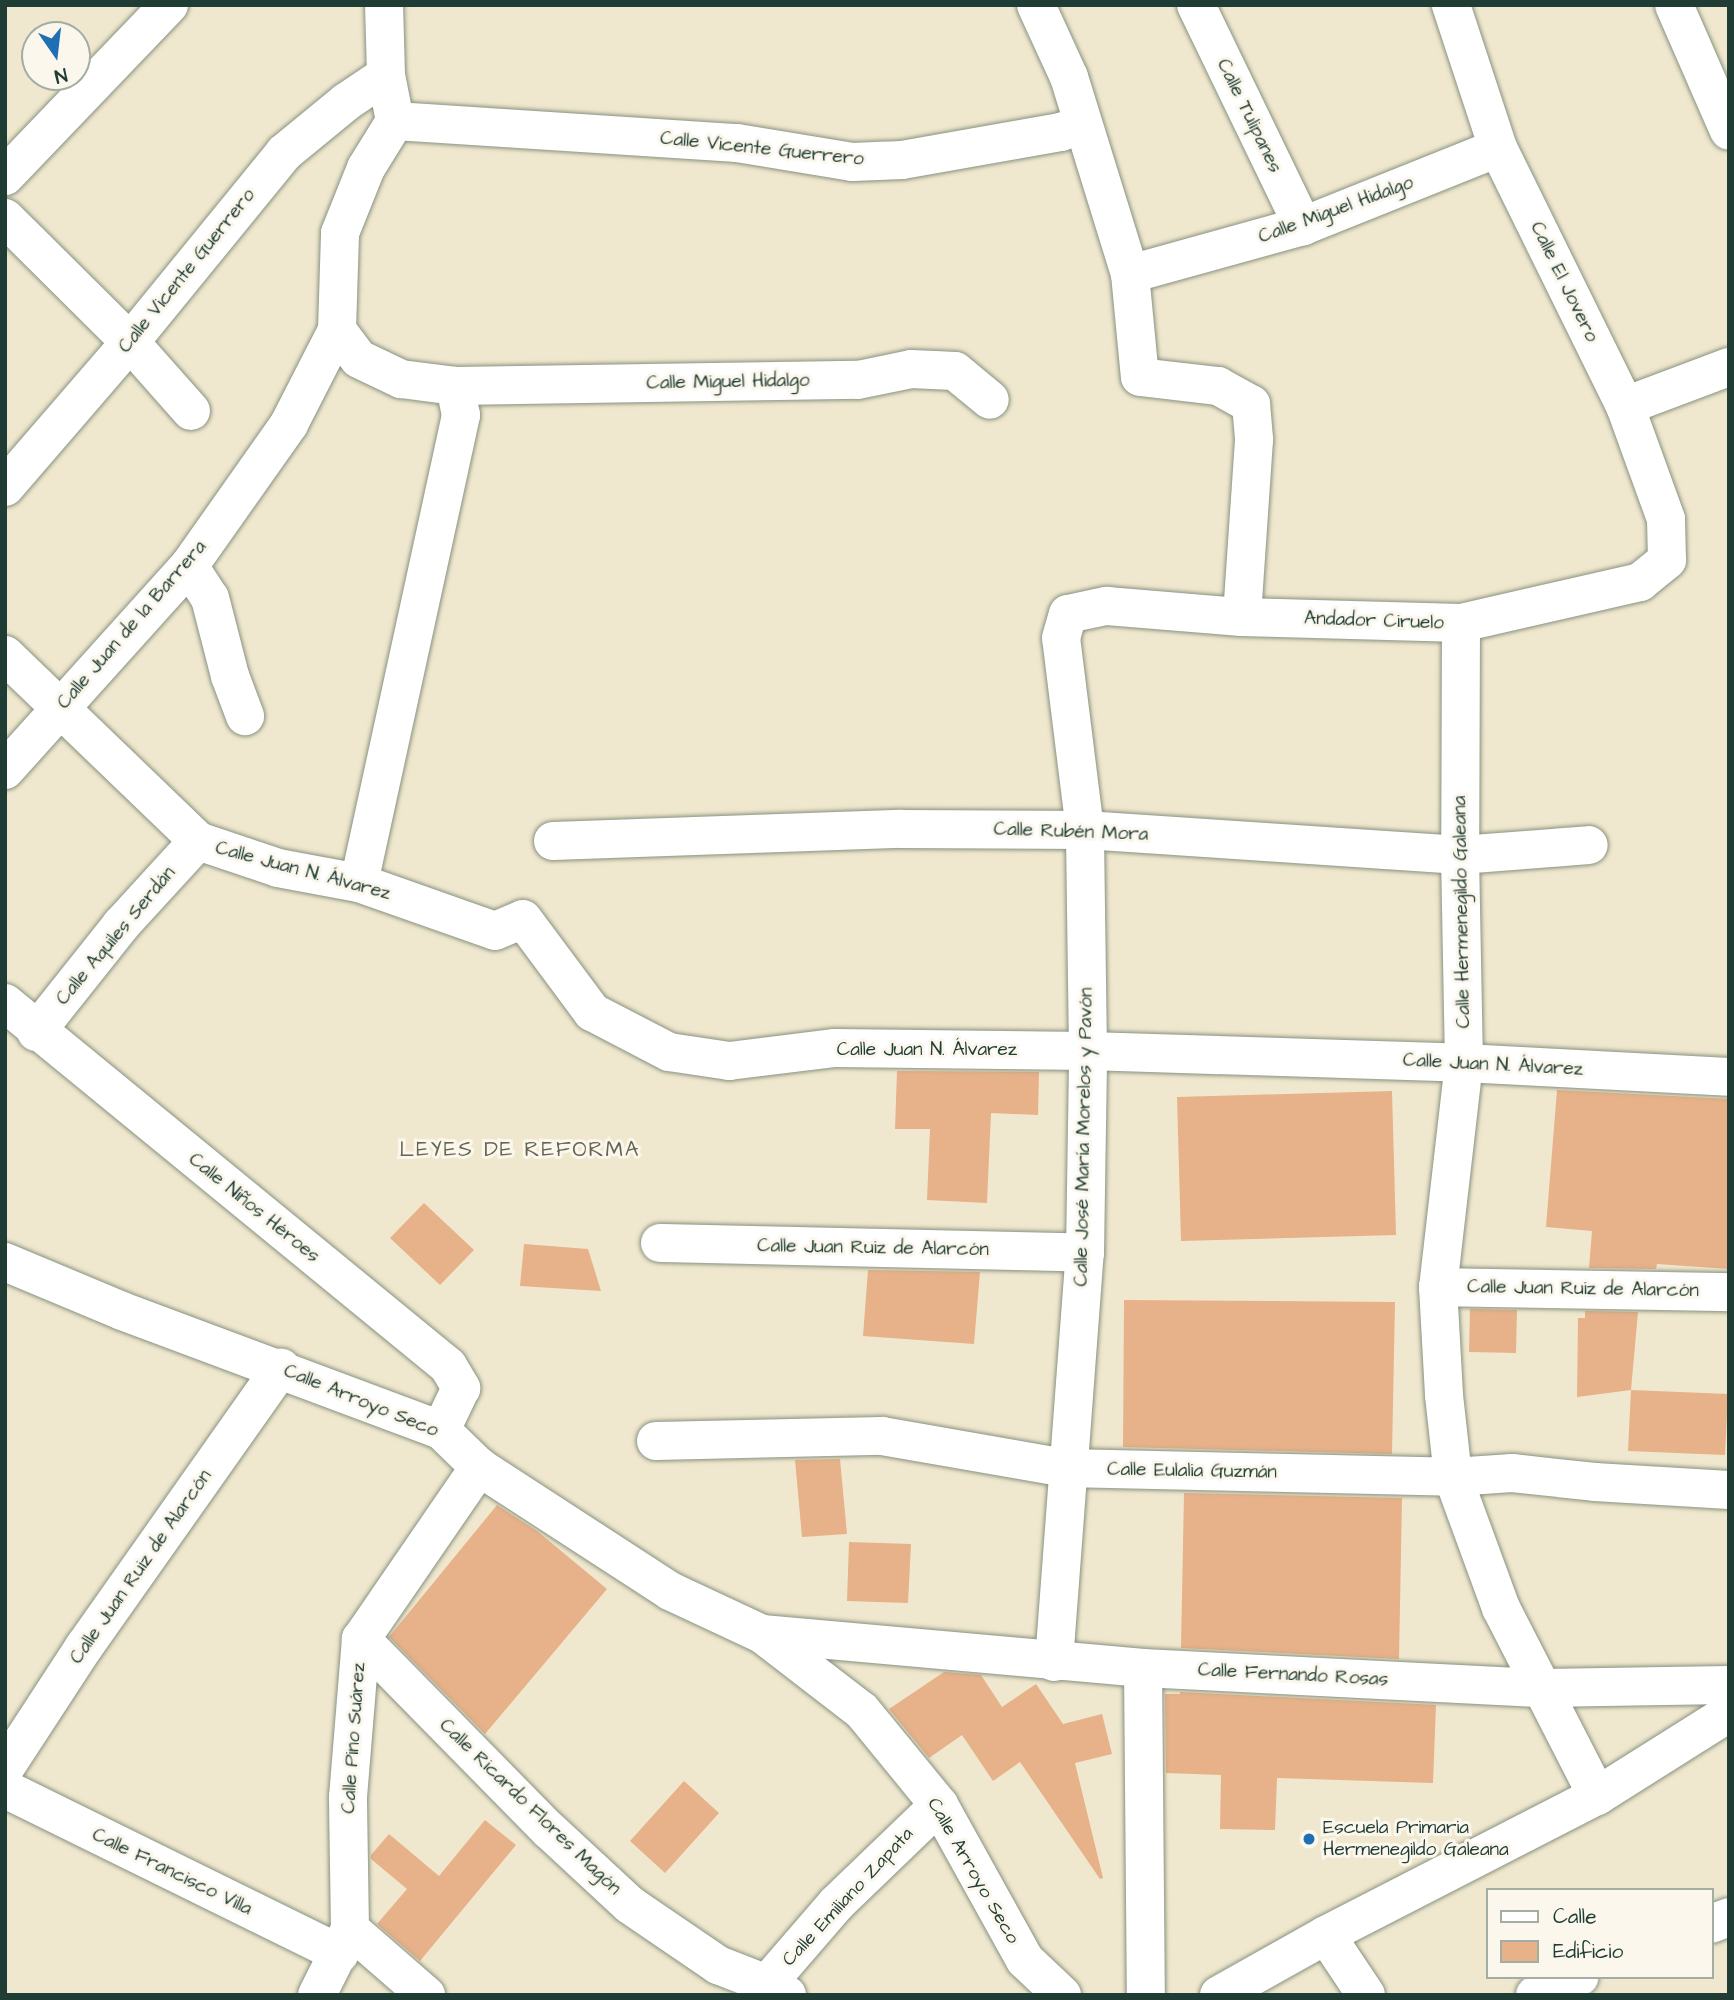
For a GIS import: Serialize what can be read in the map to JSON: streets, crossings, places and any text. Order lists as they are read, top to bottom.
{
  "streets": {
    "street": [
      "Calle Tulipanes",
      "Calle Vicente Guerrero",
      "Calle Miguel Hidalgo",
      "Calle El Jovero",
      "Andador Ciruelo",
      "Calle Juan de la Barrera",
      "Calle Rubén Mora",
      "Calle Juan N. Álvarez",
      "Calle Hermenegildo Galeana",
      "Calle Aquiles Serdán",
      "Calle José María Morelos y Pavón",
      "Calle Niños Héroes",
      "Calle Juan Ruiz de Alarcón",
      "Calle Arroyo Seco",
      "Calle Eulalia Guzmán",
      "Calle Fernando Rosas",
      "Calle Pino Suárez",
      "Calle Ricardo Flores Magón",
      "Calle Francisco Villa",
      "Calle Emiliano Zapata"
    ]
  },
  "crossings": [
    ["Calle Tulipanes", "Calle Miguel Hidalgo"],
    ["Calle Miguel Hidalgo", "Calle El Jovero"],
    ["Calle Miguel Hidalgo", "Calle Juan de la Barrera"],
    ["Calle El Jovero", "Andador Ciruelo"],
    ["Andador Ciruelo", "Calle Hermenegildo Galeana"],
    ["Andador Ciruelo", "Calle José María Morelos y Pavón"],
    ["Calle Rubén Mora", "Calle Hermenegildo Galeana"],
    ["Calle Rubén Mora", "Calle José María Morelos y Pavón"],
    ["Calle Juan N. Álvarez", "Calle Hermenegildo Galeana"],
    ["Calle Juan N. Álvarez", "Calle Aquiles Serdán"],
    ["Calle Juan N. Álvarez", "Calle José María Morelos y Pavón"],
    ["Calle Hermenegildo Galeana", "Calle Juan Ruiz de Alarcón"],
    ["Calle Hermenegildo Galeana", "Calle Eulalia Guzmán"],
    ["Calle Hermenegildo Galeana", "Calle Fernando Rosas"],
    ["Calle Aquiles Serdán", "Calle Niños Héroes"],
    ["Calle José María Morelos y Pavón", "Calle Juan Ruiz de Alarcón"],
    ["Calle José María Morelos y Pavón", "Calle Eulalia Guzmán"],
    ["Calle José María Morelos y Pavón", "Calle Fernando Rosas"],
    ["Calle Niños Héroes", "Calle Arroyo Seco"],
    ["Calle Juan Ruiz de Alarcón", "Calle Arroyo Seco"],
    ["Calle Arroyo Seco", "Calle Fernando Rosas"],
    ["Calle Arroyo Seco", "Calle Pino Suárez"],
    ["Calle Arroyo Seco", "Calle Emiliano Zapata"],
    ["Calle Pino Suárez", "Calle Ricardo Flores Magón"],
    ["Calle Pino Suárez", "Calle Francisco Villa"],
    ["Calle Ricardo Flores Magón", "Calle Emiliano Zapata"]
  ],
  "districts": ["LEYES DE REFORMA"],
  "places": ["Escuela Primaria Hermenegildo Galeana"],
  "legend": ["Calle", "Edificio"],
  "north": "bottom"
}
